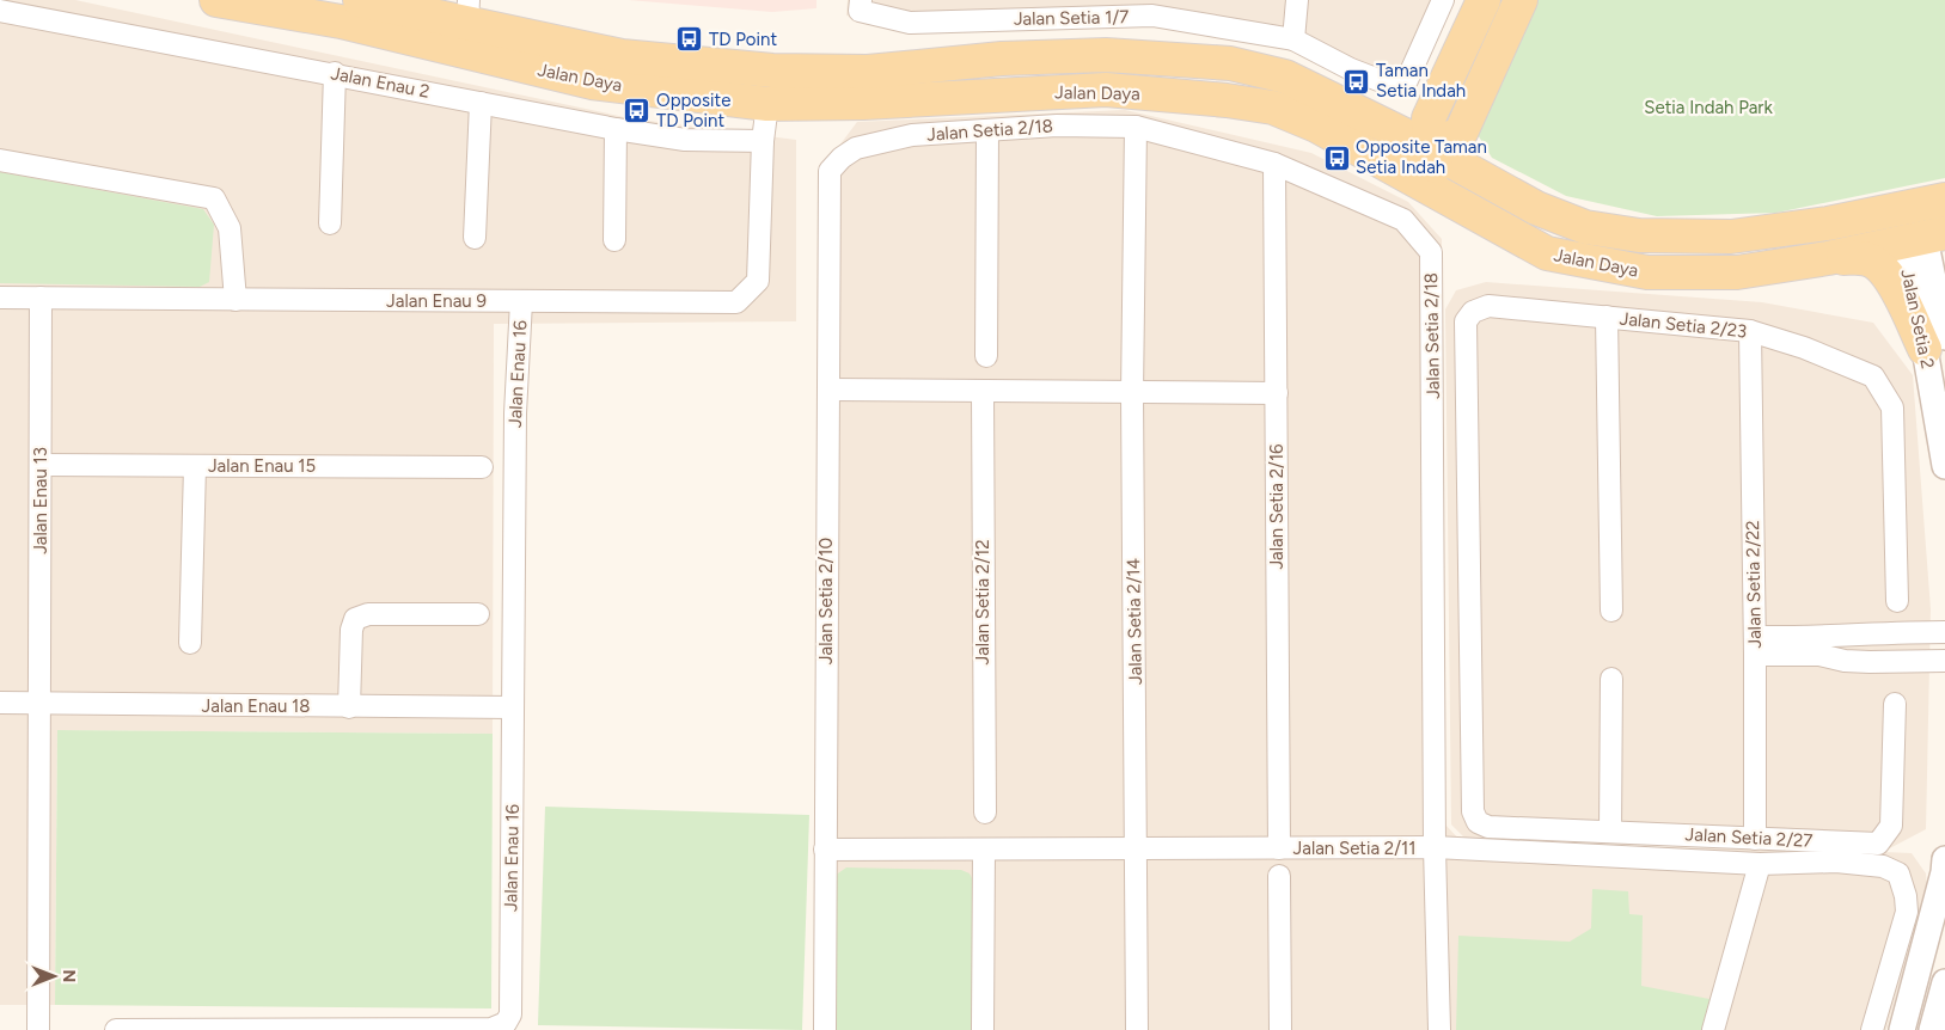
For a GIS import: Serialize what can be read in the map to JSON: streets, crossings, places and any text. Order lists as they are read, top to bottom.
{
  "streets": {
    "main road": ["Jalan Daya"],
    "street": [
      "Jalan Setia 1/7",
      "Jalan Enau 2",
      "Jalan Setia 2/18",
      "Jalan Enau 9",
      "Jalan Setia 2",
      "Jalan Setia 2/23",
      "Jalan Enau 16",
      "Jalan Enau 15",
      "Jalan Enau 13",
      "Jalan Setia 2/16",
      "Jalan Setia 2/22",
      "Jalan Setia 2/10",
      "Jalan Setia 2/12",
      "Jalan Setia 2/14",
      "Jalan Enau 18",
      "Jalan Setia 2/27",
      "Jalan Setia 2/11"
    ]
  },
  "crossings": [
    ["Jalan Daya", "Jalan Enau 9"],
    ["Jalan Daya", "Jalan Setia 2"],
    ["Jalan Enau 2", "Jalan Enau 9"],
    ["Jalan Setia 2/18", "Jalan Setia 2/16"],
    ["Jalan Setia 2/18", "Jalan Setia 2/10"],
    ["Jalan Setia 2/18", "Jalan Setia 2/14"],
    ["Jalan Setia 2/18", "Jalan Setia 2/11"],
    ["Jalan Enau 9", "Jalan Enau 16"],
    ["Jalan Enau 9", "Jalan Enau 13"],
    ["Jalan Setia 2/23", "Jalan Setia 2/22"],
    ["Jalan Setia 2/23", "Jalan Setia 2/27"],
    ["Jalan Enau 16", "Jalan Enau 18"],
    ["Jalan Enau 15", "Jalan Enau 13"],
    ["Jalan Enau 13", "Jalan Enau 18"],
    ["Jalan Setia 2/16", "Jalan Setia 2/11"],
    ["Jalan Setia 2/22", "Jalan Setia 2/27"],
    ["Jalan Setia 2/10", "Jalan Setia 2/11"],
    ["Jalan Setia 2/14", "Jalan Setia 2/11"]
  ],
  "parks": ["Setia Indah Park"],
  "places": {
    "bus stop": [
      "TD Point",
      "Taman Setia Indah",
      "Opposite TD Point",
      "Opposite Taman Setia Indah"
    ]
  },
  "north": "right"
}
